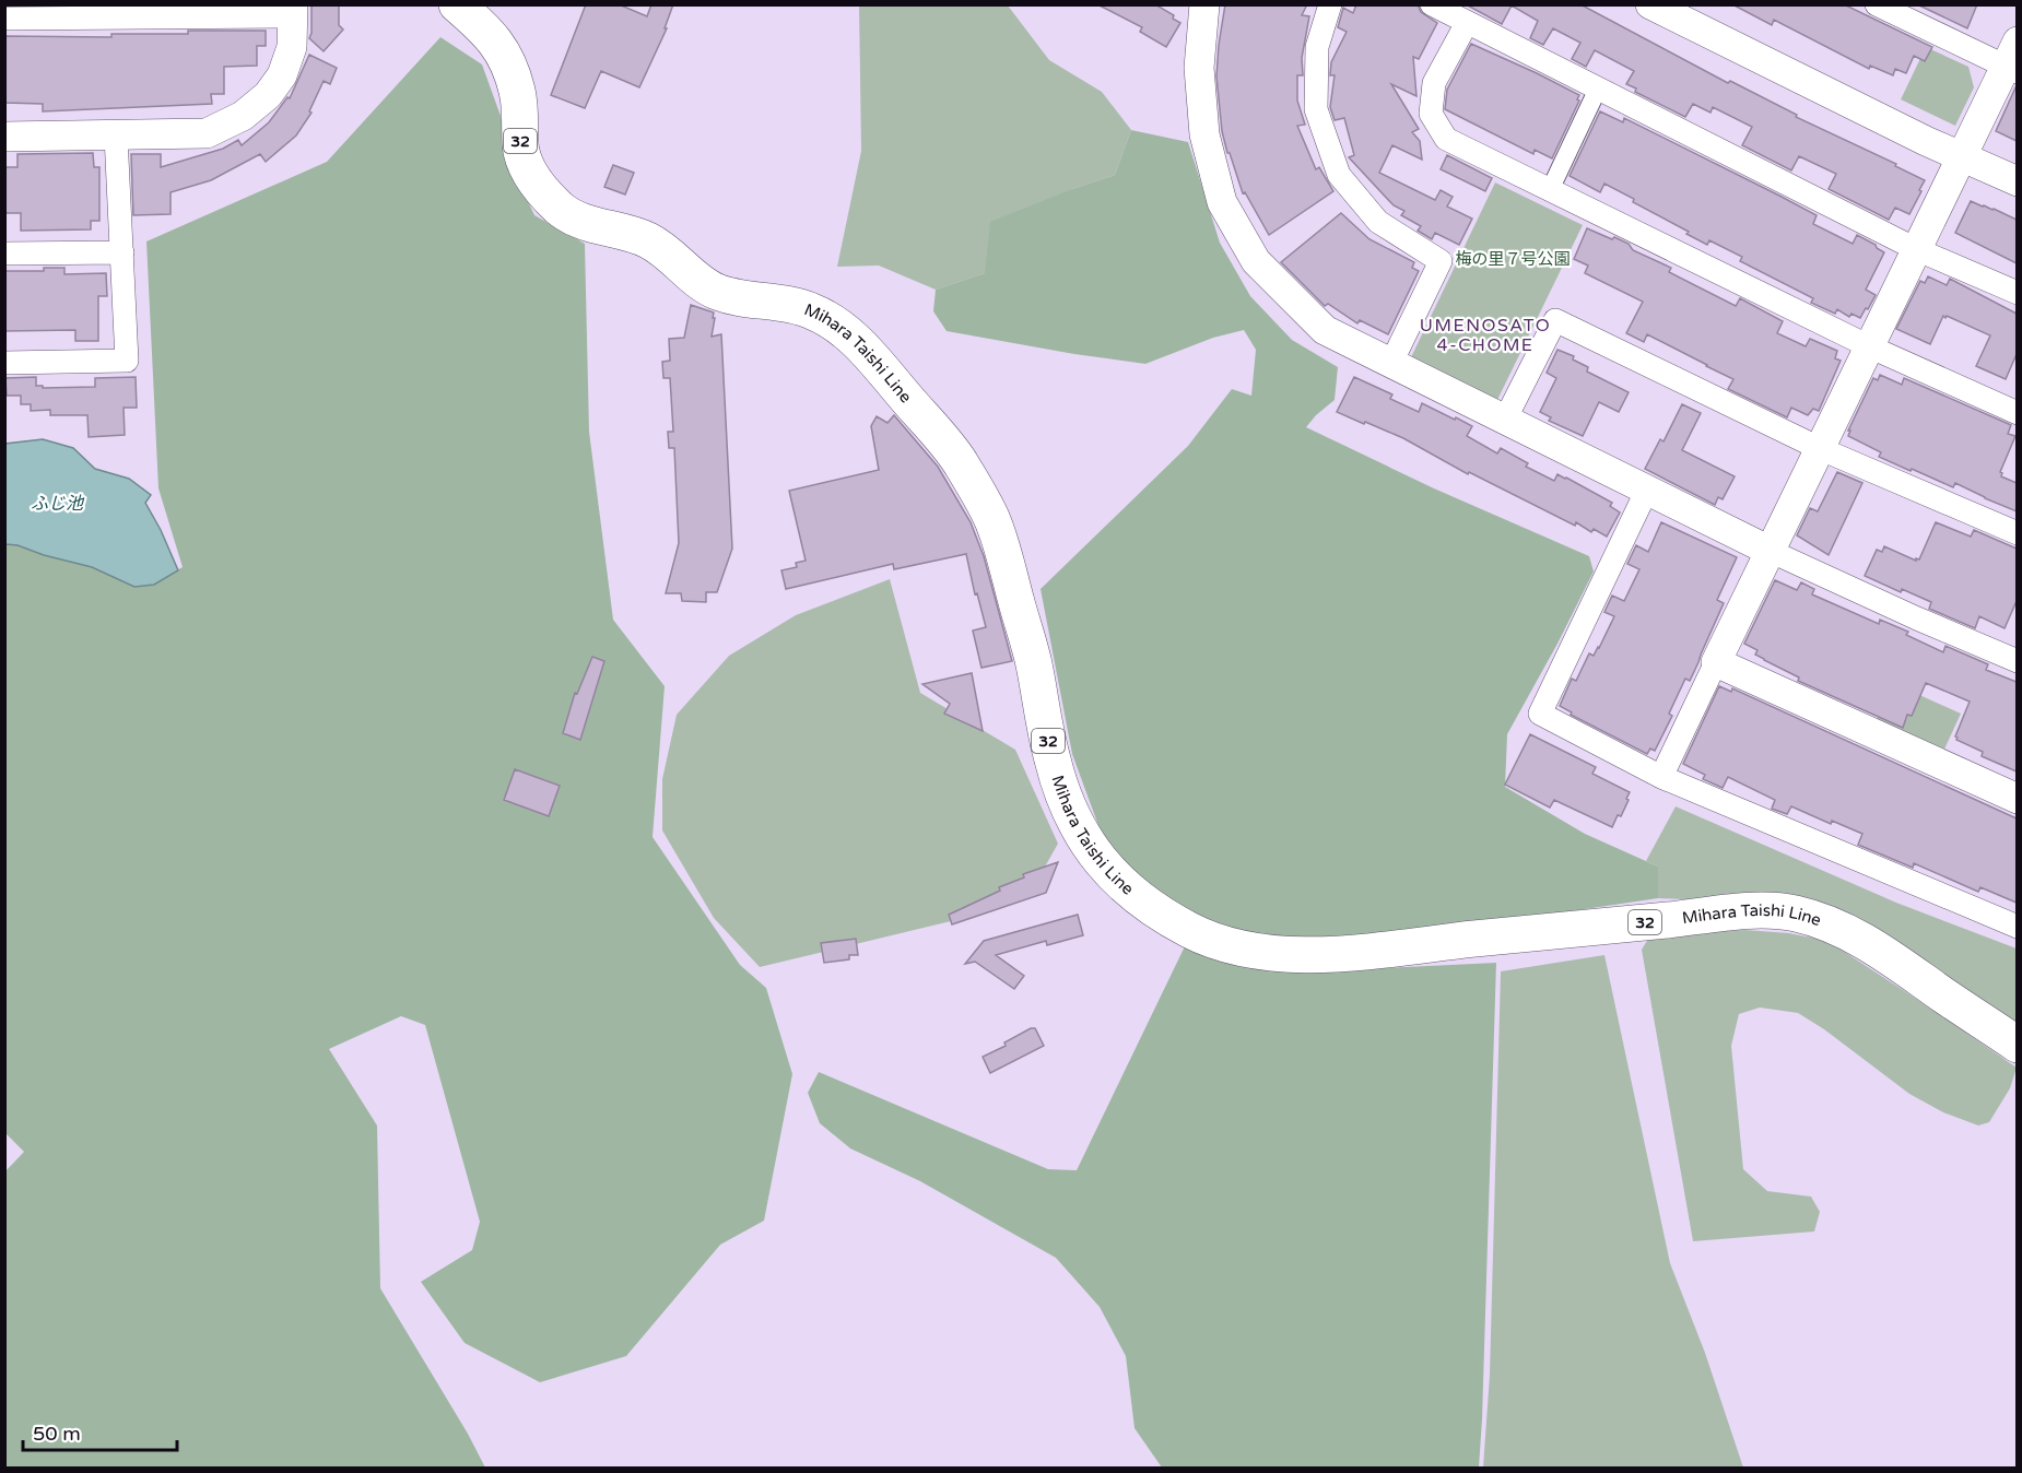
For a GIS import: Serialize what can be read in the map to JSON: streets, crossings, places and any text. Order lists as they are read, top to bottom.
{
  "streets": {
    "main road": ["32", "Mihara Taishi Line"]
  },
  "districts": ["UMENOSATO 4-CHOME"],
  "water": ["ふじ池"],
  "parks": ["梅の里７号公園"],
  "scale_bar": "50 m"
}
